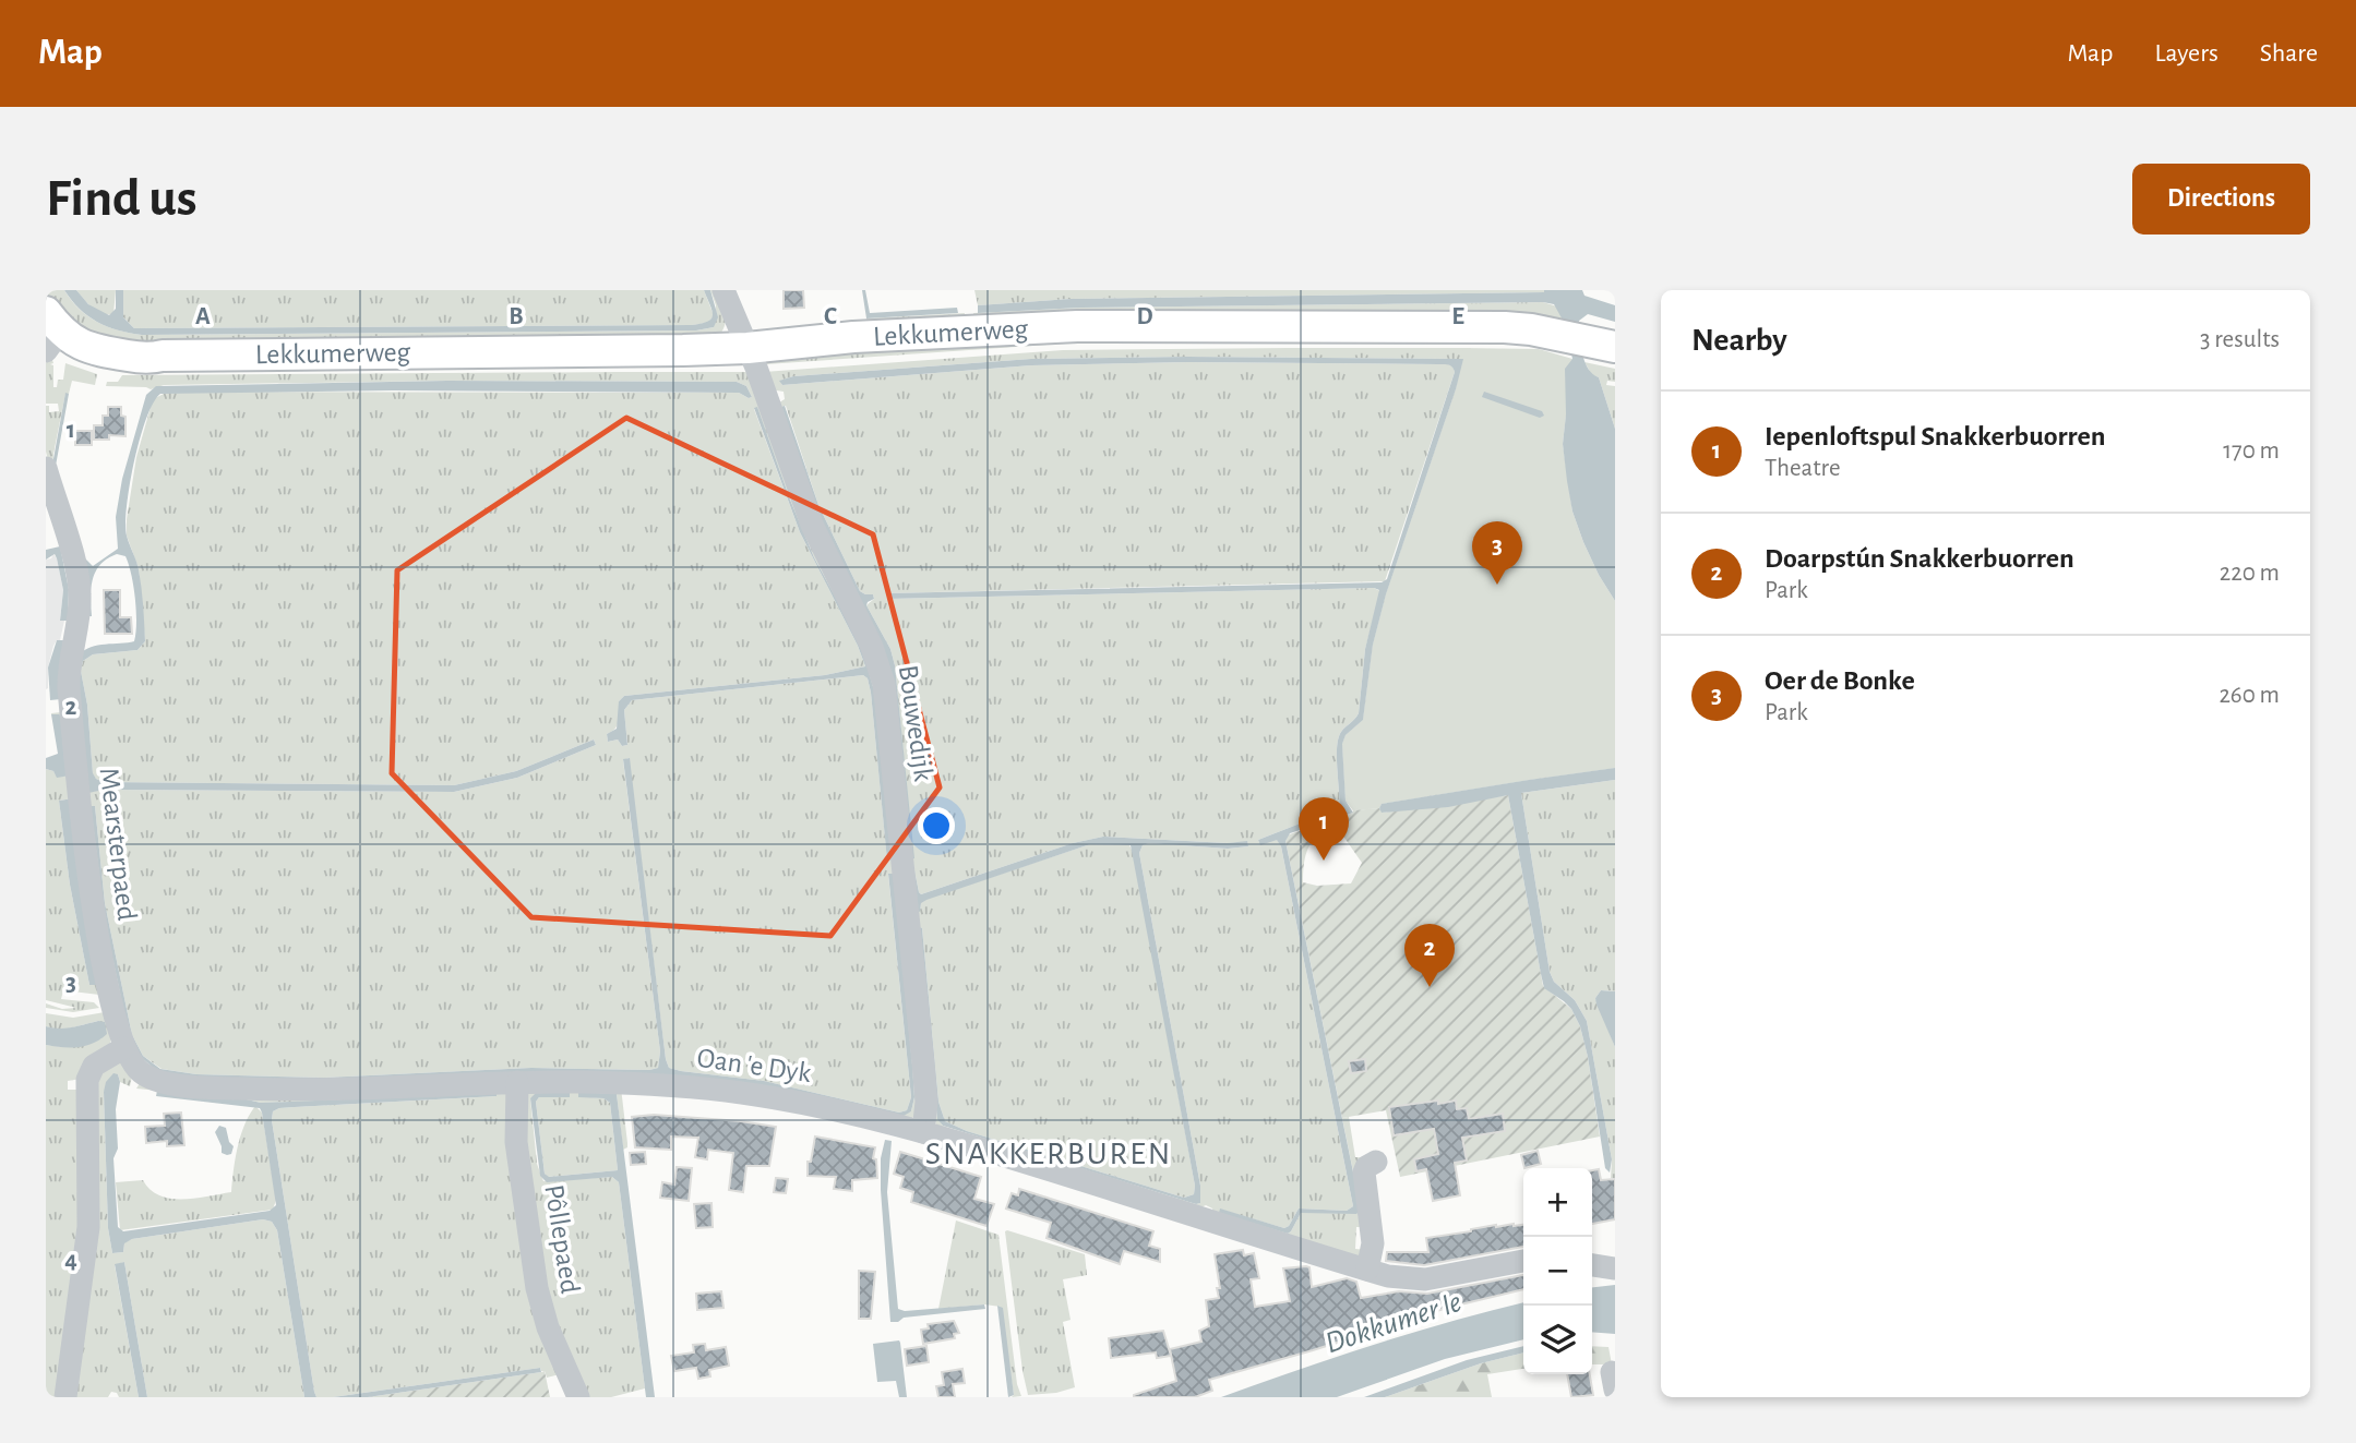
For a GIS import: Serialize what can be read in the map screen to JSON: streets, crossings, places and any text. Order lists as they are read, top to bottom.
{
  "streets": {
    "main road": ["Lekkumerweg"],
    "street": [
      "Bouwedijk",
      "Mearsterpaed",
      "Oan 'e Dyk",
      "Pôllepaed"
    ]
  },
  "crossings": [
    ["Lekkumerweg", "Bouwedijk"],
    ["Bouwedijk", "Oan 'e Dyk"],
    ["Mearsterpaed", "Oan 'e Dyk"],
    ["Oan 'e Dyk", "Pôllepaed"]
  ],
  "districts": ["SNAKKERBUREN"],
  "water": ["Dokkumer Ie"],
  "page": {
    "header": "Map",
    "nav": ["Map", "Layers", "Share"],
    "buttons": "Directions",
    "title": "Find us",
    "heading": ["Nearby", "3 results"],
    "list": [
      {
        "mark": "1",
        "name": "Iepenloftspul Snakkerbuorren",
        "note": "Theatre",
        "value": "170 m"
      },
      {
        "mark": "2",
        "name": "Doarpstún Snakkerbuorren",
        "note": "Park",
        "value": "220 m"
      },
      {
        "mark": "3",
        "name": "Oer de Bonke",
        "note": "Park",
        "value": "260 m"
      }
    ],
    "pins": ["3", "1", "2"],
    "map_buttons": ["+", "−"]
  },
  "grid": {
    "columns": [
      "A",
      "B",
      "C",
      "D",
      "E"
    ],
    "rows": [
      "1",
      "2",
      "3",
      "4"
    ]
  }
}
